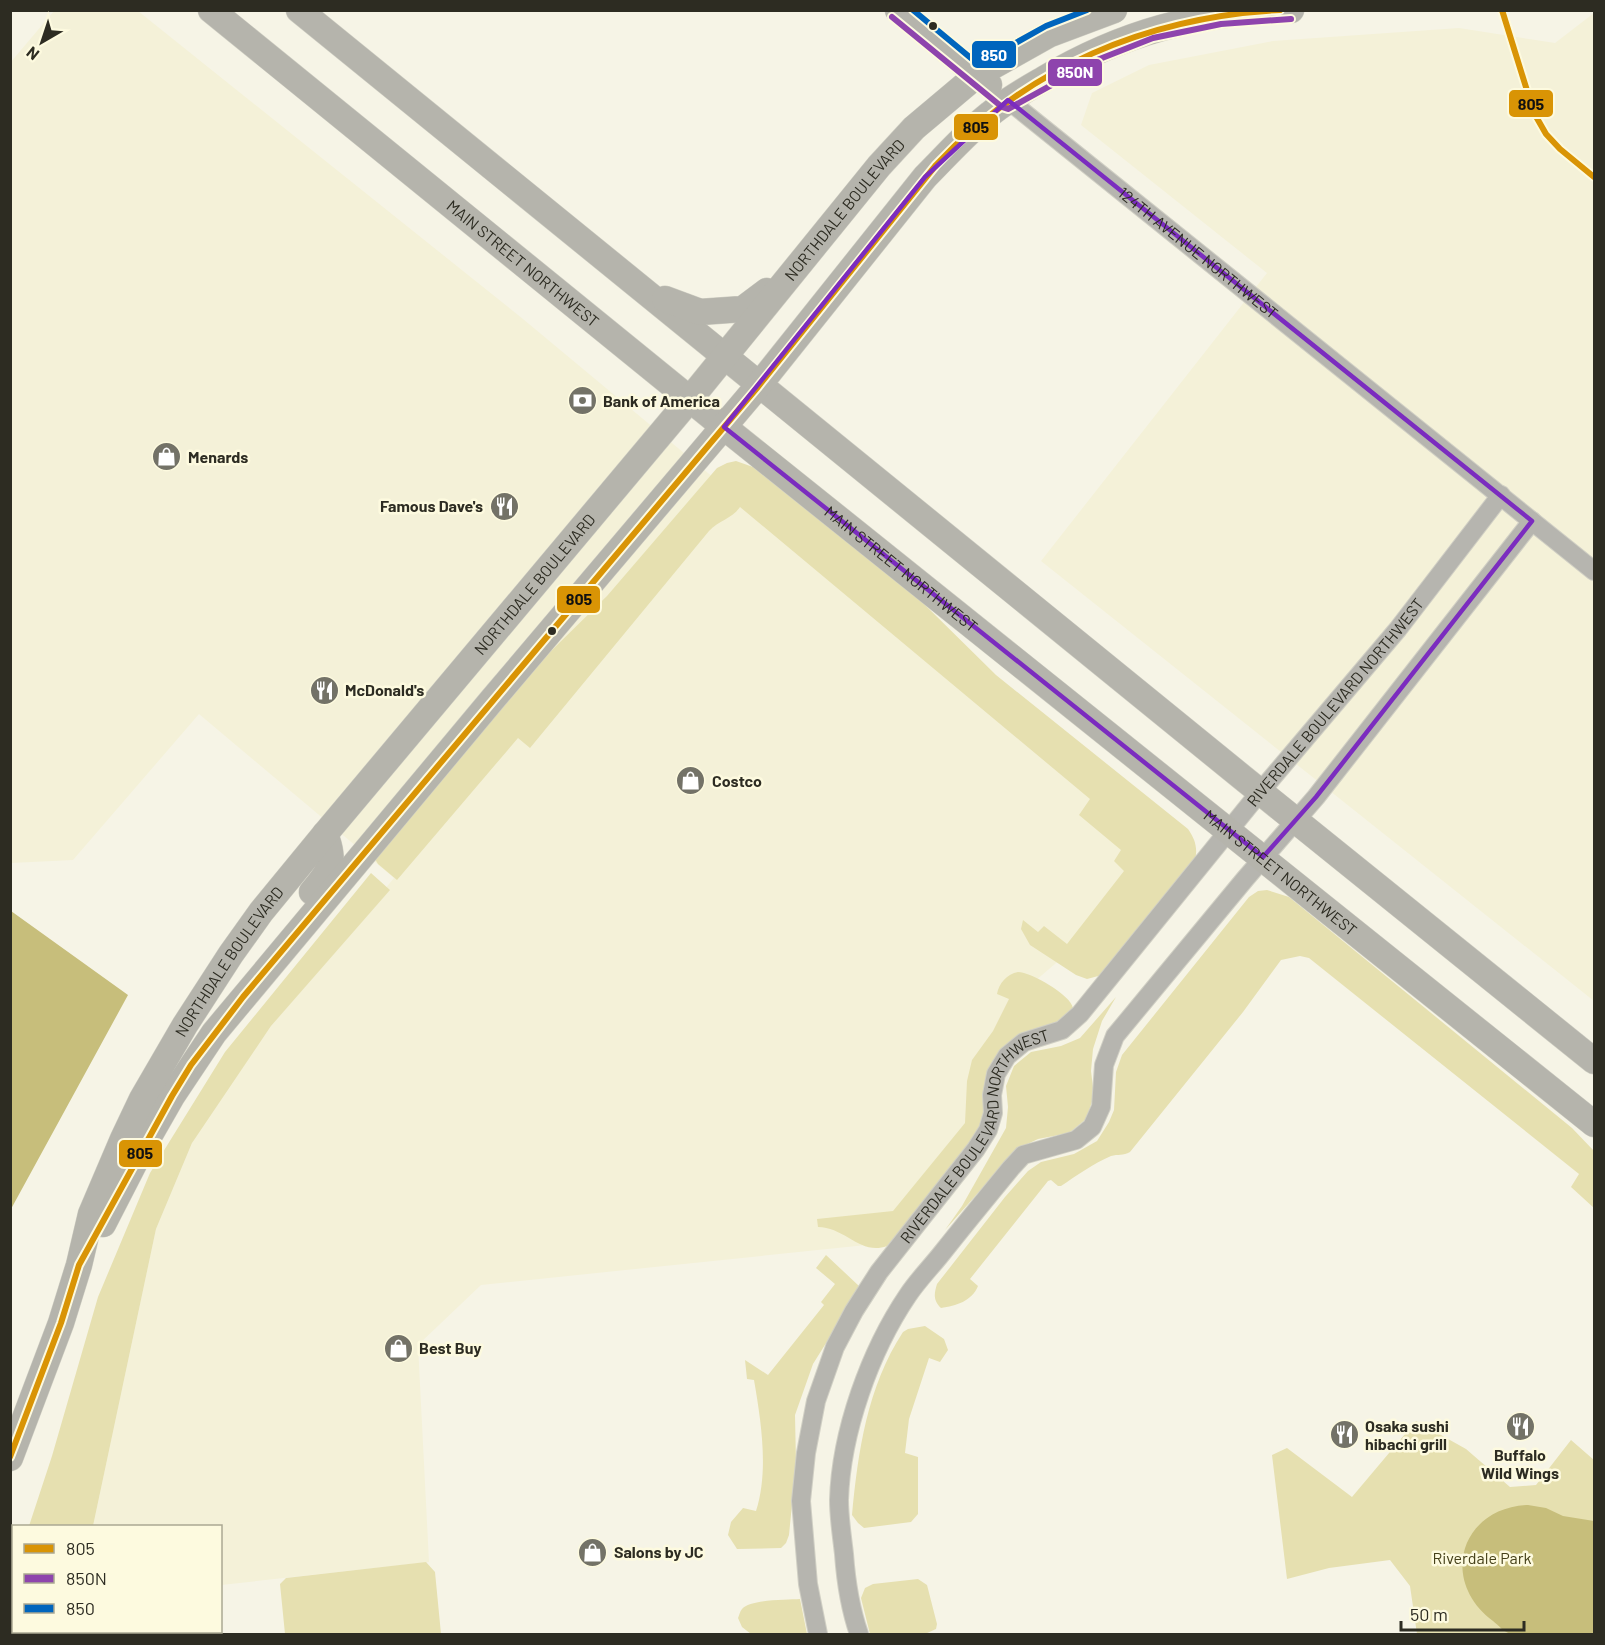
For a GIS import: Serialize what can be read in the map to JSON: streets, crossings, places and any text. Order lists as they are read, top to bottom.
{
  "streets": {
    "street": [
      "NORTHDALE BOULEVARD",
      "124TH AVENUE NORTHWEST",
      "MAIN STREET NORTHWEST",
      "RIVERDALE BOULEVARD NORTHWEST"
    ]
  },
  "crossings": [
    ["NORTHDALE BOULEVARD", "124TH AVENUE NORTHWEST"],
    ["NORTHDALE BOULEVARD", "MAIN STREET NORTHWEST"],
    ["124TH AVENUE NORTHWEST", "RIVERDALE BOULEVARD NORTHWEST"],
    ["MAIN STREET NORTHWEST", "RIVERDALE BOULEVARD NORTHWEST"]
  ],
  "parks": ["Riverdale Park"],
  "places": {
    "bank": ["Bank of America"],
    "shop": [
      "Menards",
      "Costco",
      "Best Buy",
      "Salons by JC"
    ],
    "restaurant": [
      "Famous Dave's",
      "McDonald's",
      "Buffalo Wild Wings",
      "Osaka sushi hibachi grill"
    ]
  },
  "lines": ["transit line 805", "transit line 850", "transit line 850N"],
  "legend": ["805", "850N", "850"],
  "scale_bar": "50 m",
  "north": "bottom left"
}
